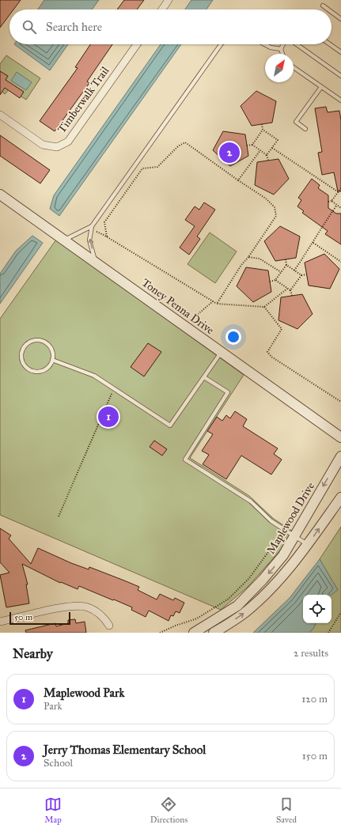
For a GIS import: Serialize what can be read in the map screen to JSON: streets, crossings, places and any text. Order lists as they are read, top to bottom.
{
  "streets": {
    "street": ["Timberwalk Trail", "Toney Penna Drive", "Maplewood Drive"]
  },
  "scale_bar": "50 m",
  "north": "top right",
  "page": {
    "search": "Search here",
    "pins": ["2", "1"],
    "scale": "50 m",
    "heading": ["Nearby", "2 results"],
    "list": [
      {
        "mark": "1",
        "name": "Maplewood Park",
        "note": "Park",
        "value": "120 m"
      },
      {
        "mark": "2",
        "name": "Jerry Thomas Elementary School",
        "note": "School",
        "value": "150 m"
      }
    ],
    "nav": ["Map", "Directions", "Saved"]
  }
}
